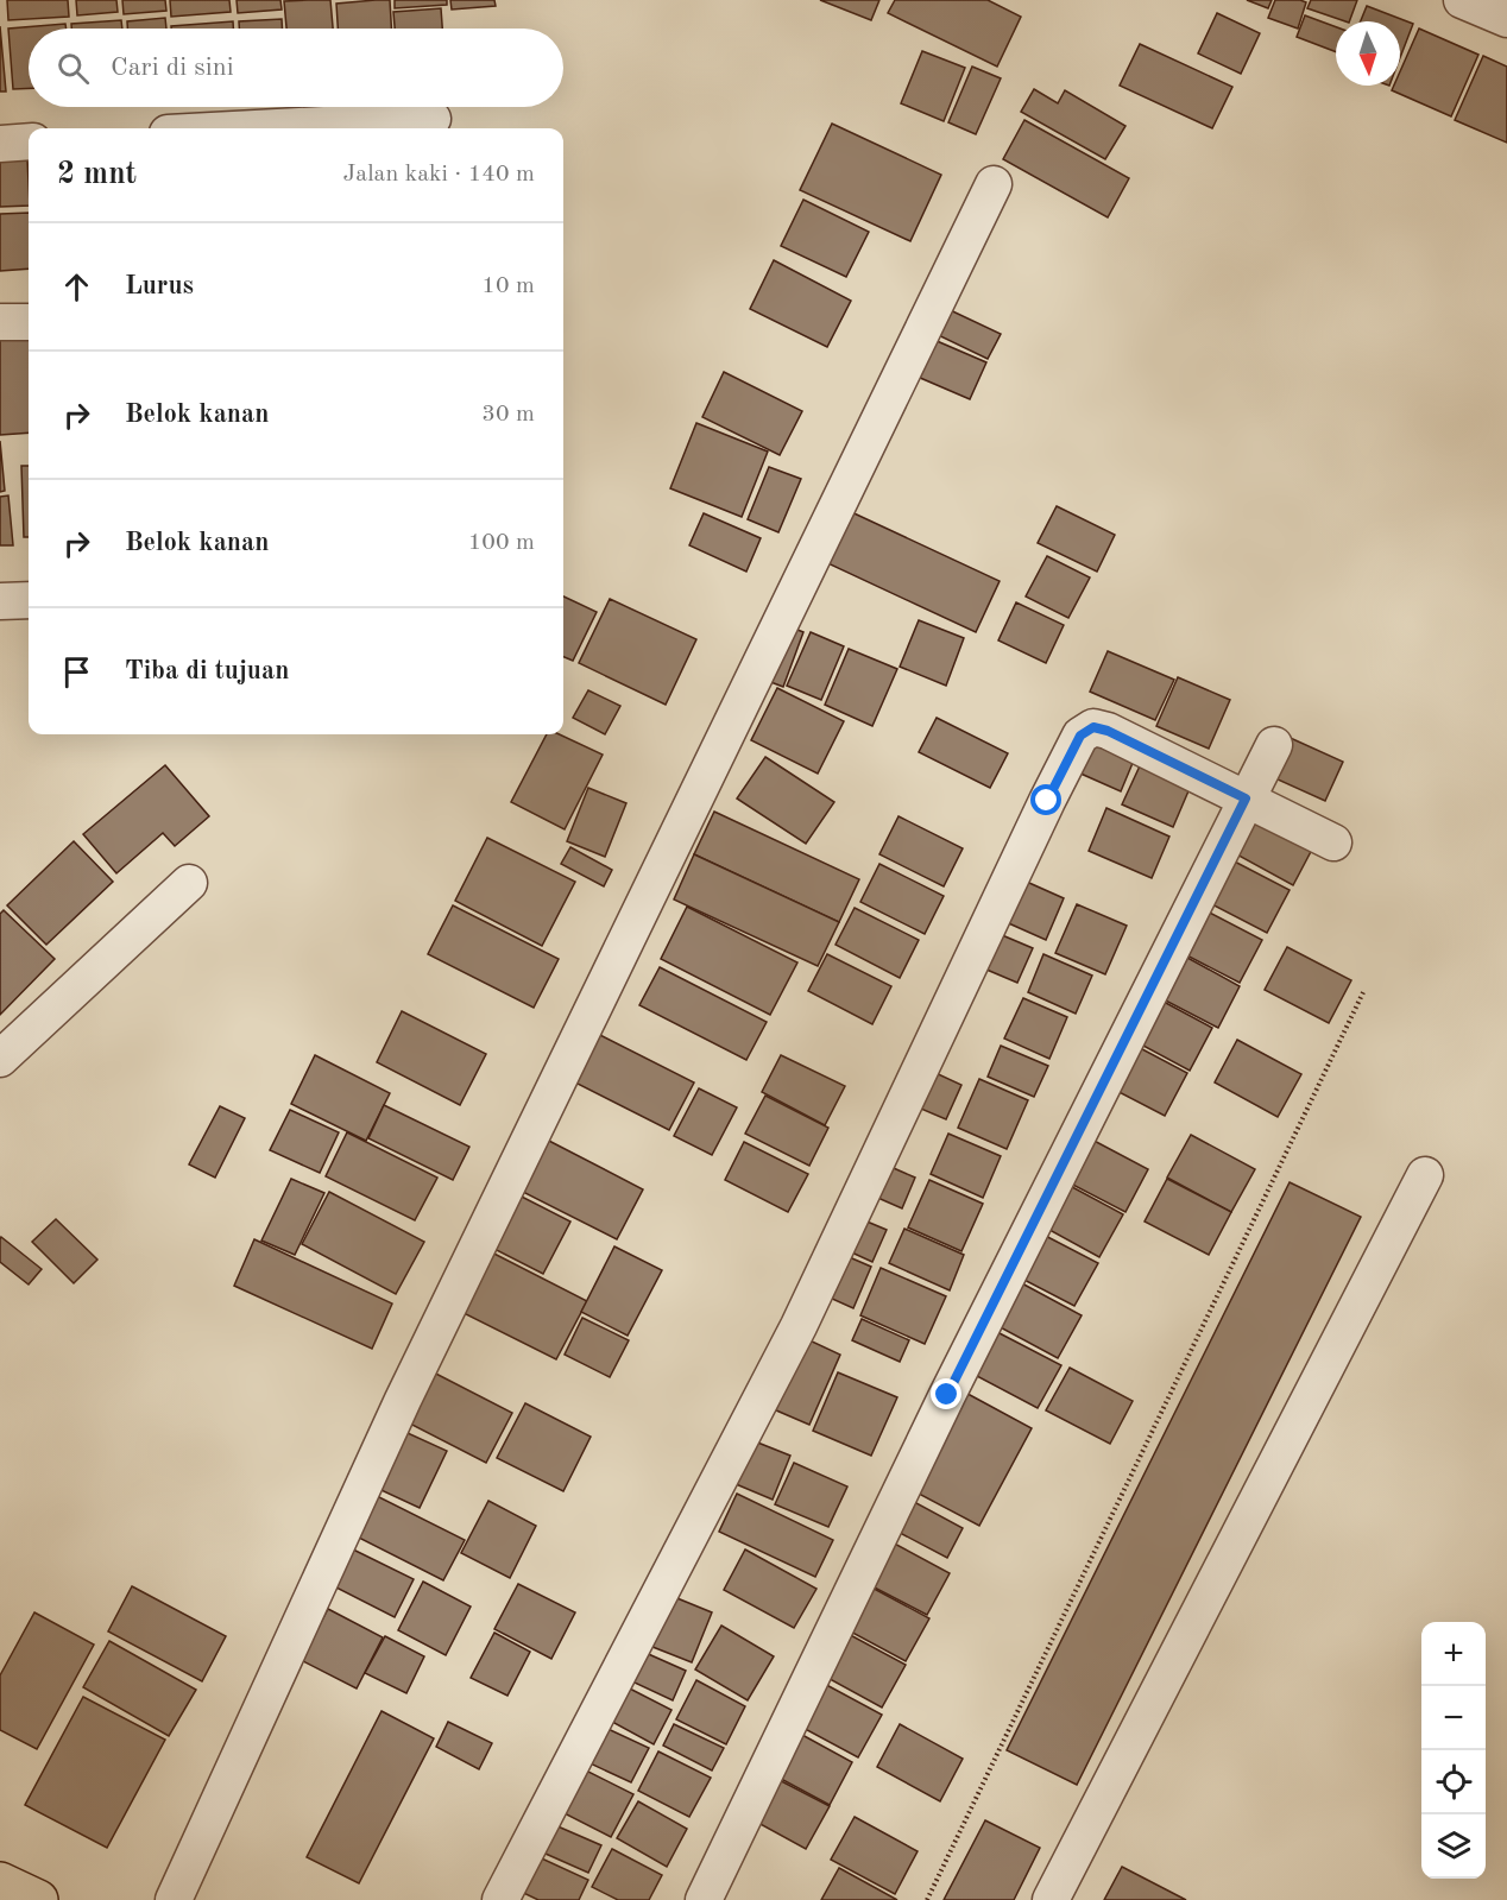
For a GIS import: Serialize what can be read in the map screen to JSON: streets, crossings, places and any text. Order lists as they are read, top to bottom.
{
  "north": "bottom",
  "page": {
    "search": "Cari di sini",
    "heading": ["2 mnt", "Jalan kaki · 140 m"],
    "list": [
      ["Lurus", "10 m"],
      ["Belok kanan", "30 m"],
      ["Belok kanan", "100 m"],
      "Tiba di tujuan"
    ],
    "map_buttons": ["+", "−"]
  }
}
